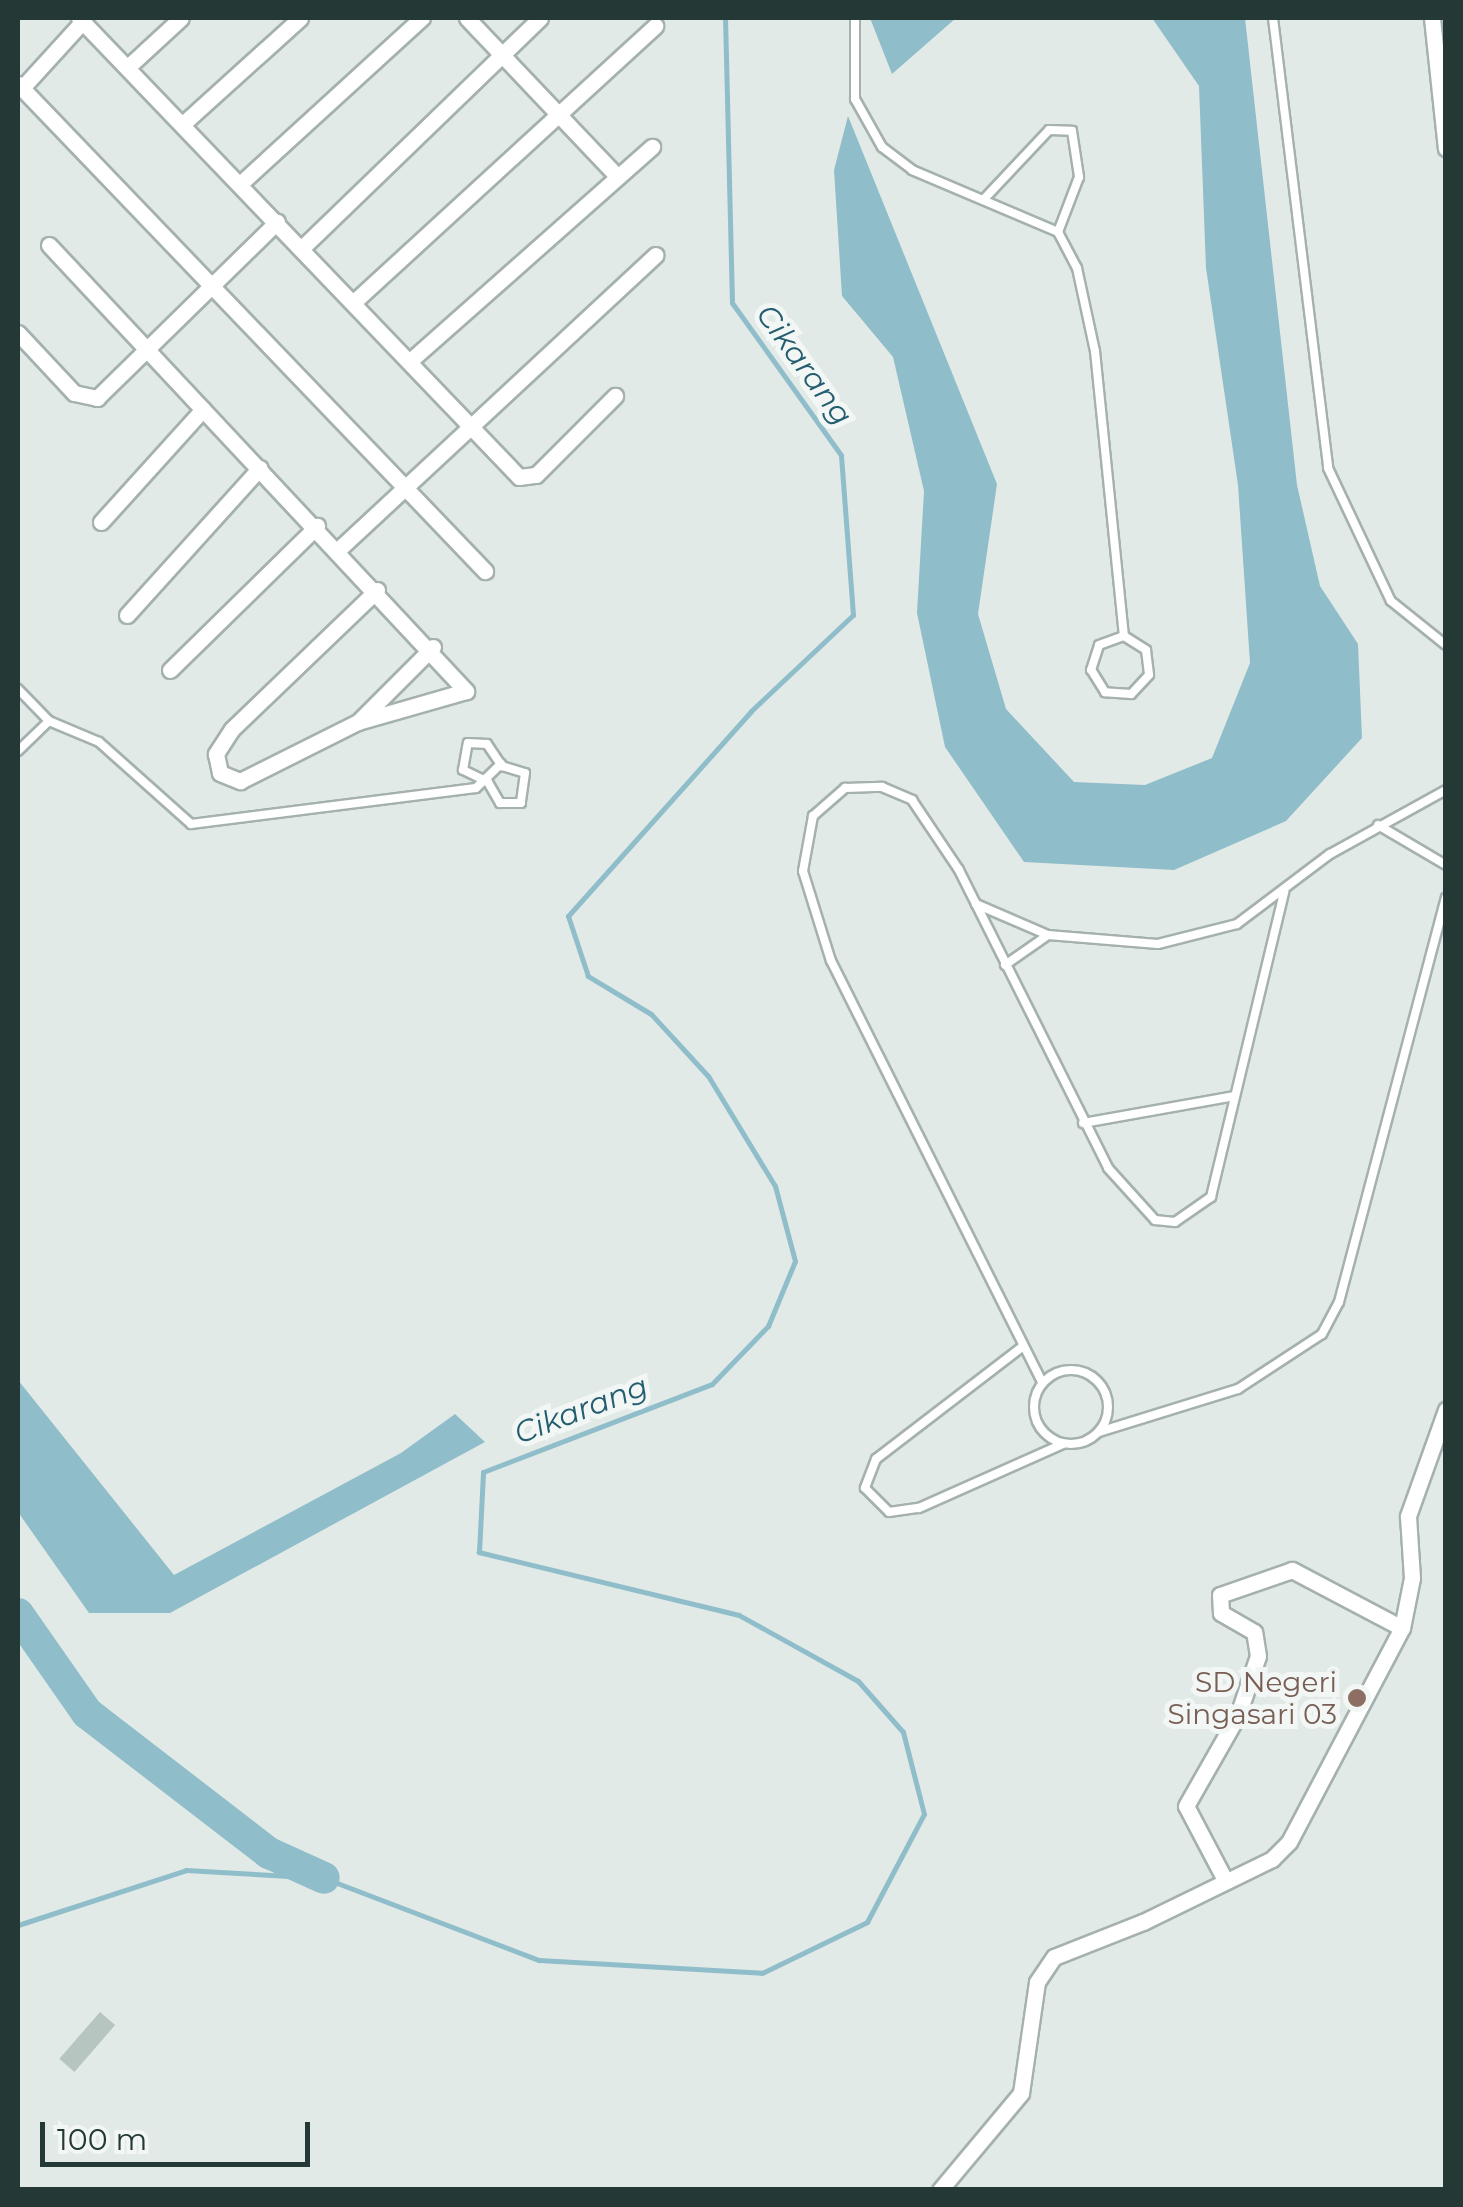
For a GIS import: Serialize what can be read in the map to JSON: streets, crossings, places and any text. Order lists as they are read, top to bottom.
{
  "water": ["Cikarang"],
  "places": ["SD Negeri Singasari 03"],
  "scale_bar": "100 m"
}
